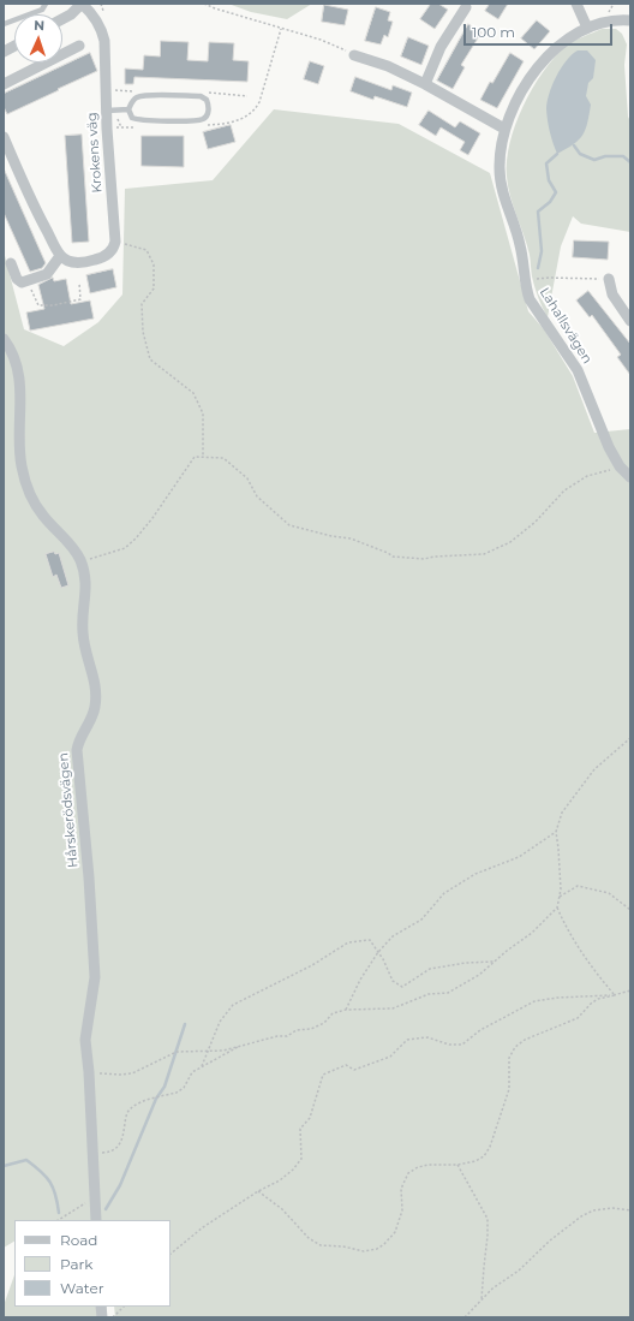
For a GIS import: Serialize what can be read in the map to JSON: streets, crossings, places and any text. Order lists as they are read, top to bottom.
{
  "streets": {
    "street": ["Krokens väg", "Lahallsvägen", "Hårskerödsvägen"]
  },
  "legend": ["Road", "Park", "Water"],
  "scale_bar": "100 m",
  "north": "top"
}
